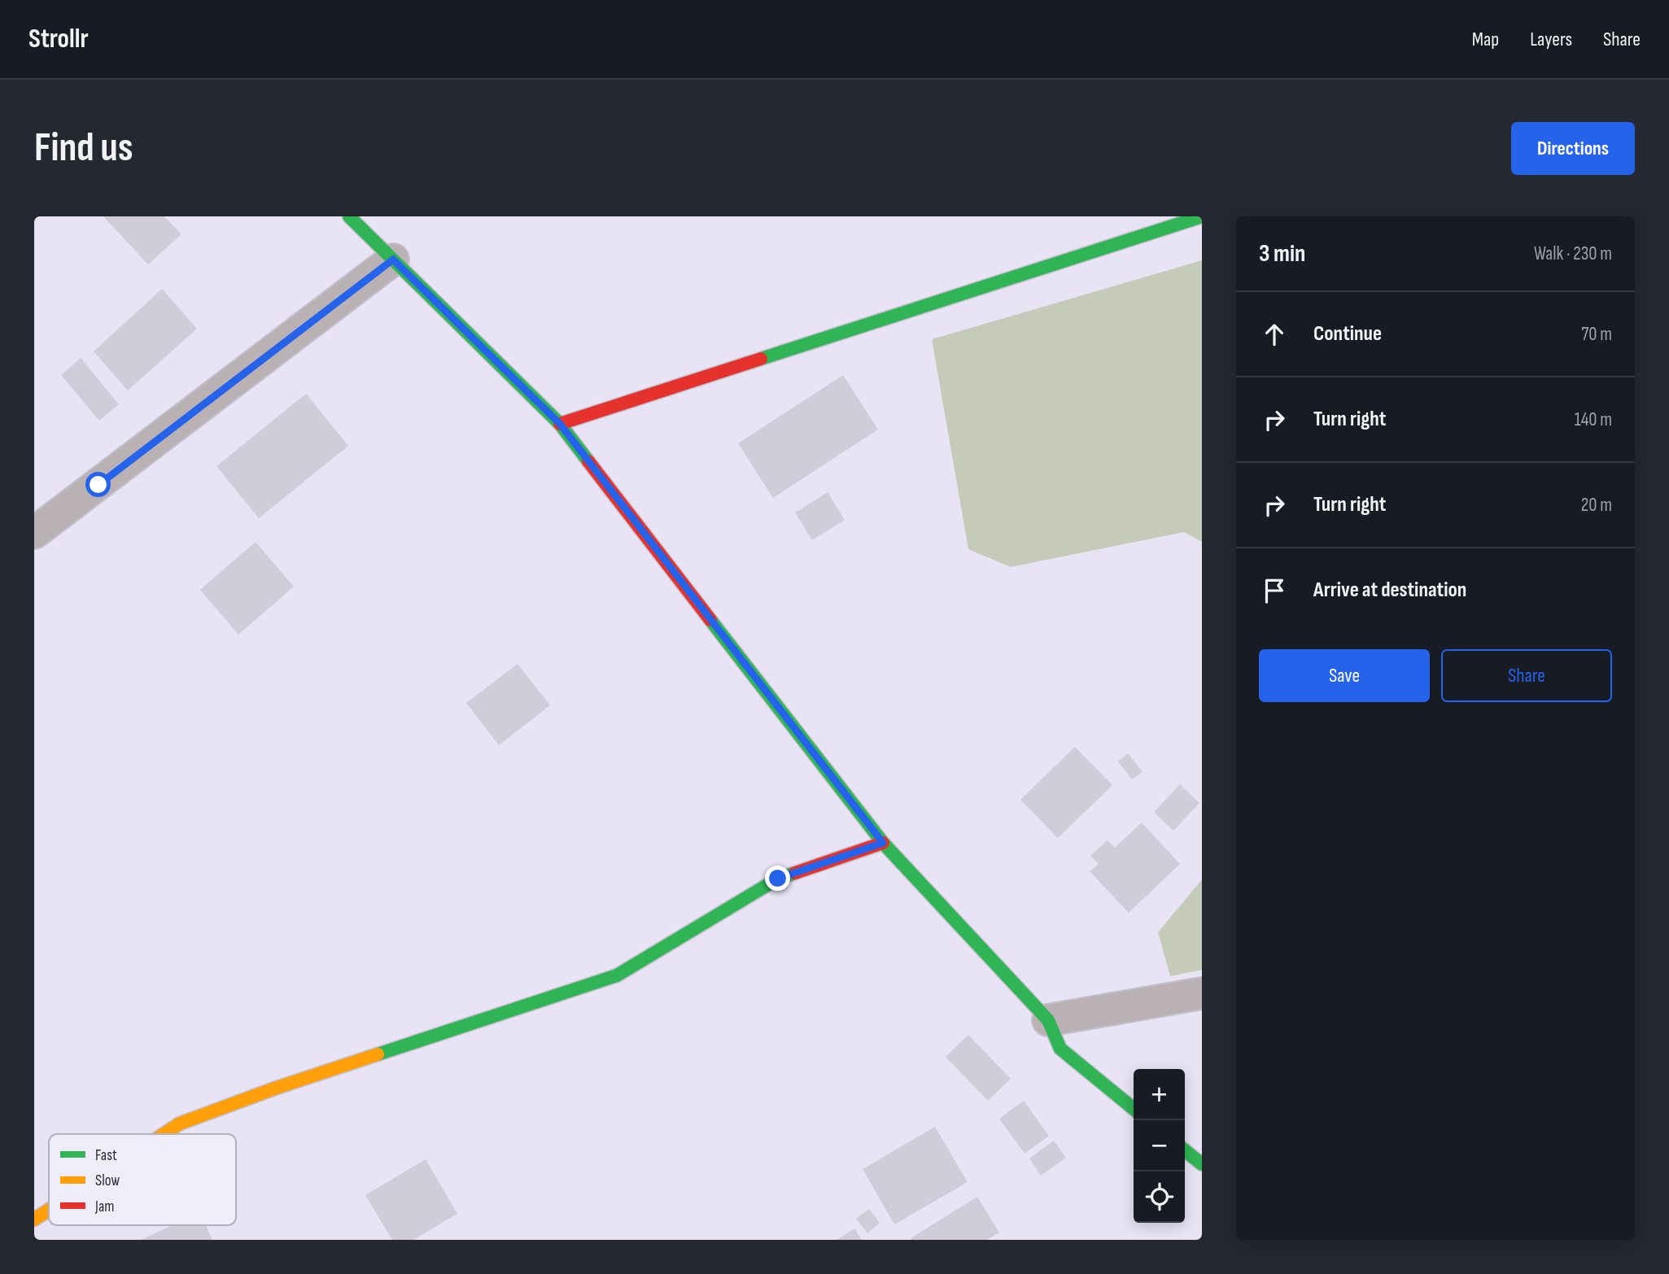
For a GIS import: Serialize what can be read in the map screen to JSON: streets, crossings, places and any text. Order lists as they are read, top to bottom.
{
  "legend": ["Fast", "Slow", "Jam"],
  "page": {
    "header": "Strollr",
    "nav": ["Map", "Layers", "Share"],
    "buttons": [
      "Directions",
      ["Save", "Share"]
    ],
    "title": "Find us",
    "heading": ["3 min", "Walk · 230 m"],
    "list": [
      ["Continue", "70 m"],
      ["Turn right", "140 m"],
      ["Turn right", "20 m"],
      "Arrive at destination"
    ],
    "map_buttons": ["+", "−"]
  }
}
